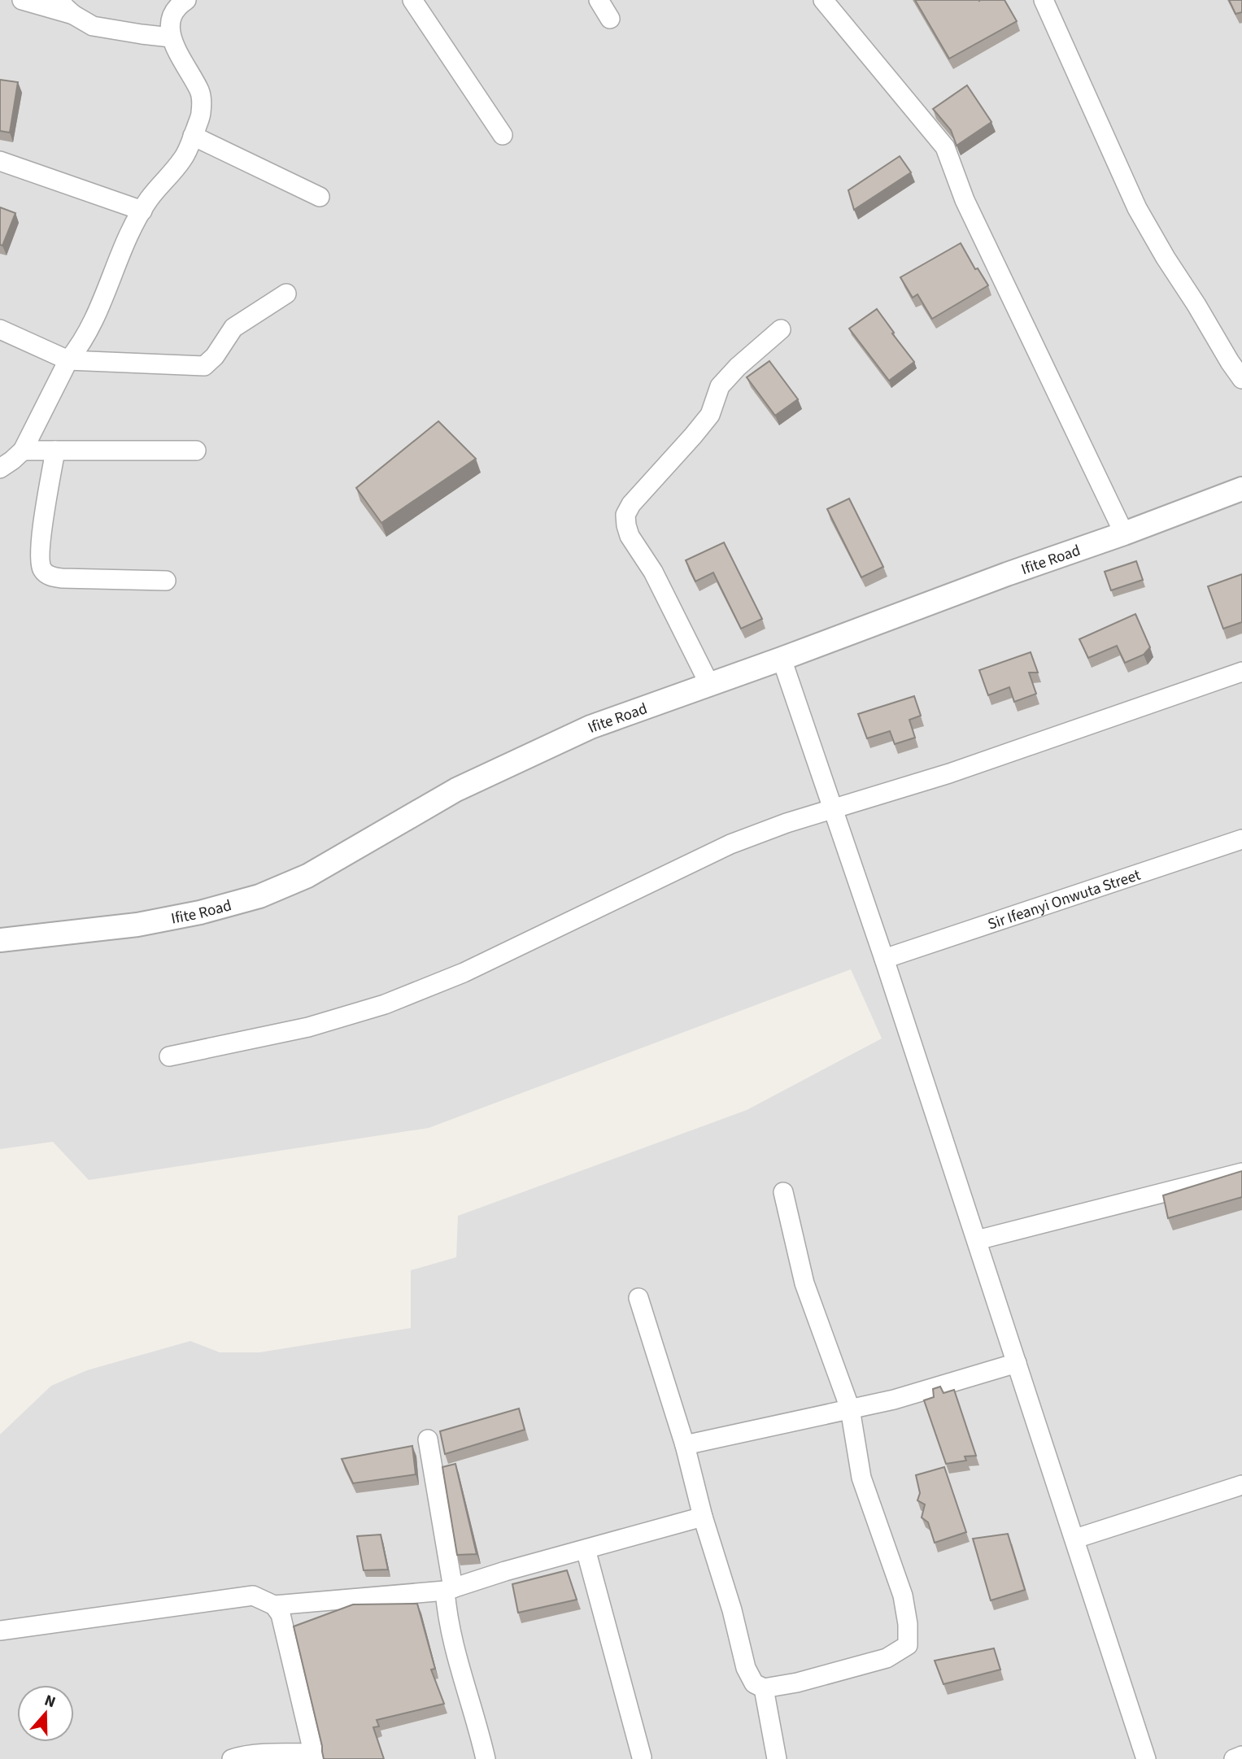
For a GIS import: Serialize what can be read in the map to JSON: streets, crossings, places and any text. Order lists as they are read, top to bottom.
{
  "streets": {
    "street": ["Ifite Road", "Sir Ifeanyi Onwuta Street"]
  },
  "north": "top"
}
